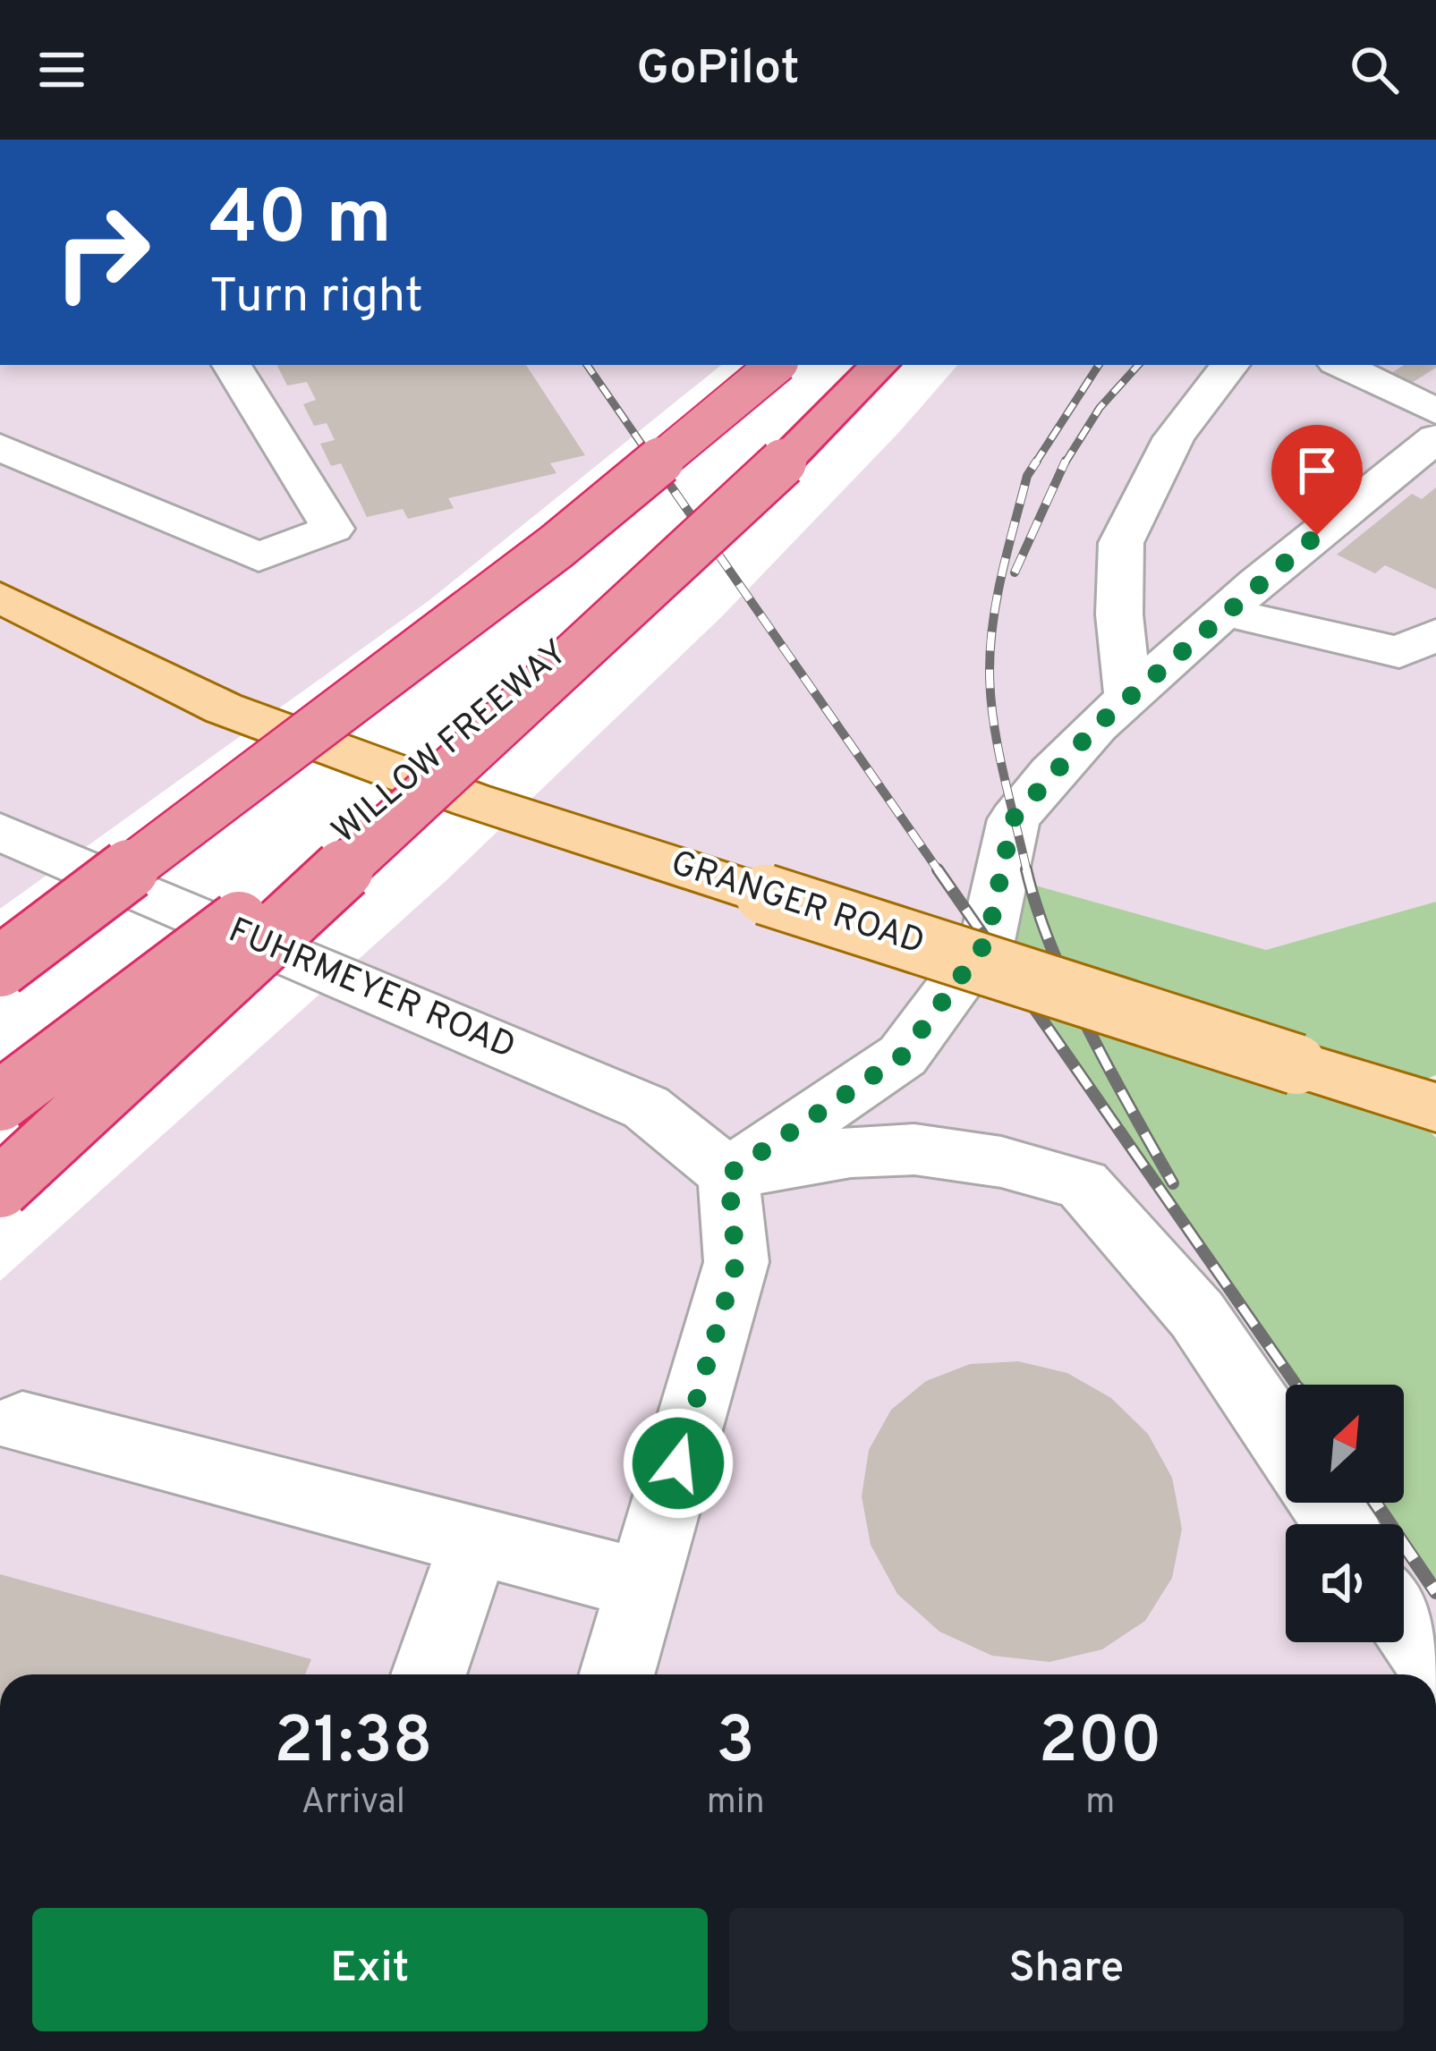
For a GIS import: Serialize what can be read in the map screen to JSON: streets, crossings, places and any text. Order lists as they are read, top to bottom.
{
  "streets": {
    "highway": ["WILLOW FREEWAY"],
    "main road": ["GRANGER ROAD"],
    "street": ["FUHRMEYER ROAD"]
  },
  "north": "top right",
  "page": {
    "header": "GoPilot",
    "turn": ["40 m", "Turn right"],
    "eta": [
      "21:38",
      "Arrival",
      "3",
      "min",
      "200",
      "m"
    ],
    "buttons": ["Exit", "Share"]
  }
}
